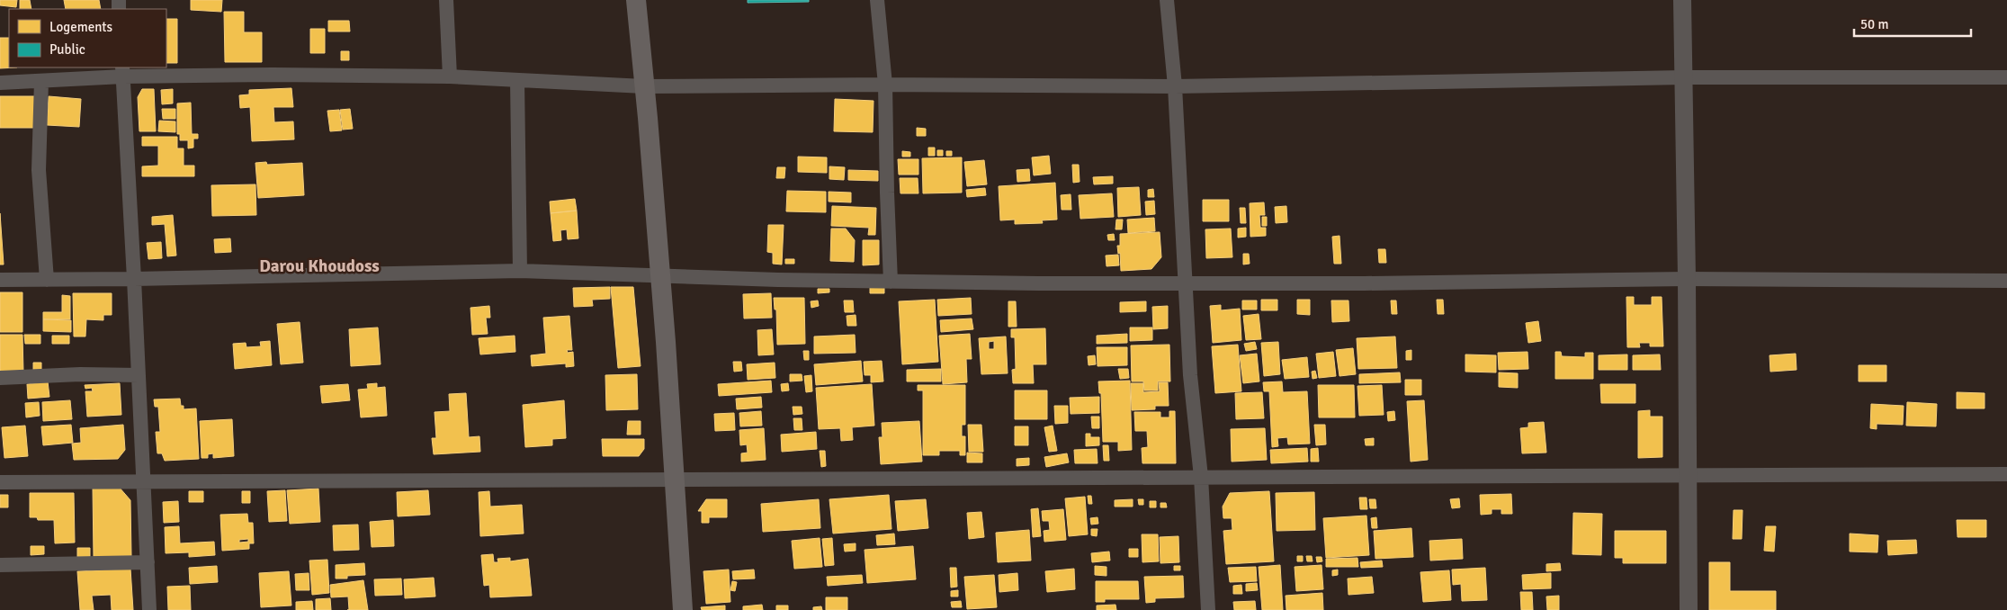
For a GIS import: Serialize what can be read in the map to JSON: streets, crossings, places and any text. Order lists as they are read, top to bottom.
{
  "districts": ["Darou Khoudoss"],
  "legend": ["Logements", "Public"],
  "scale_bar": "50 m"
}
